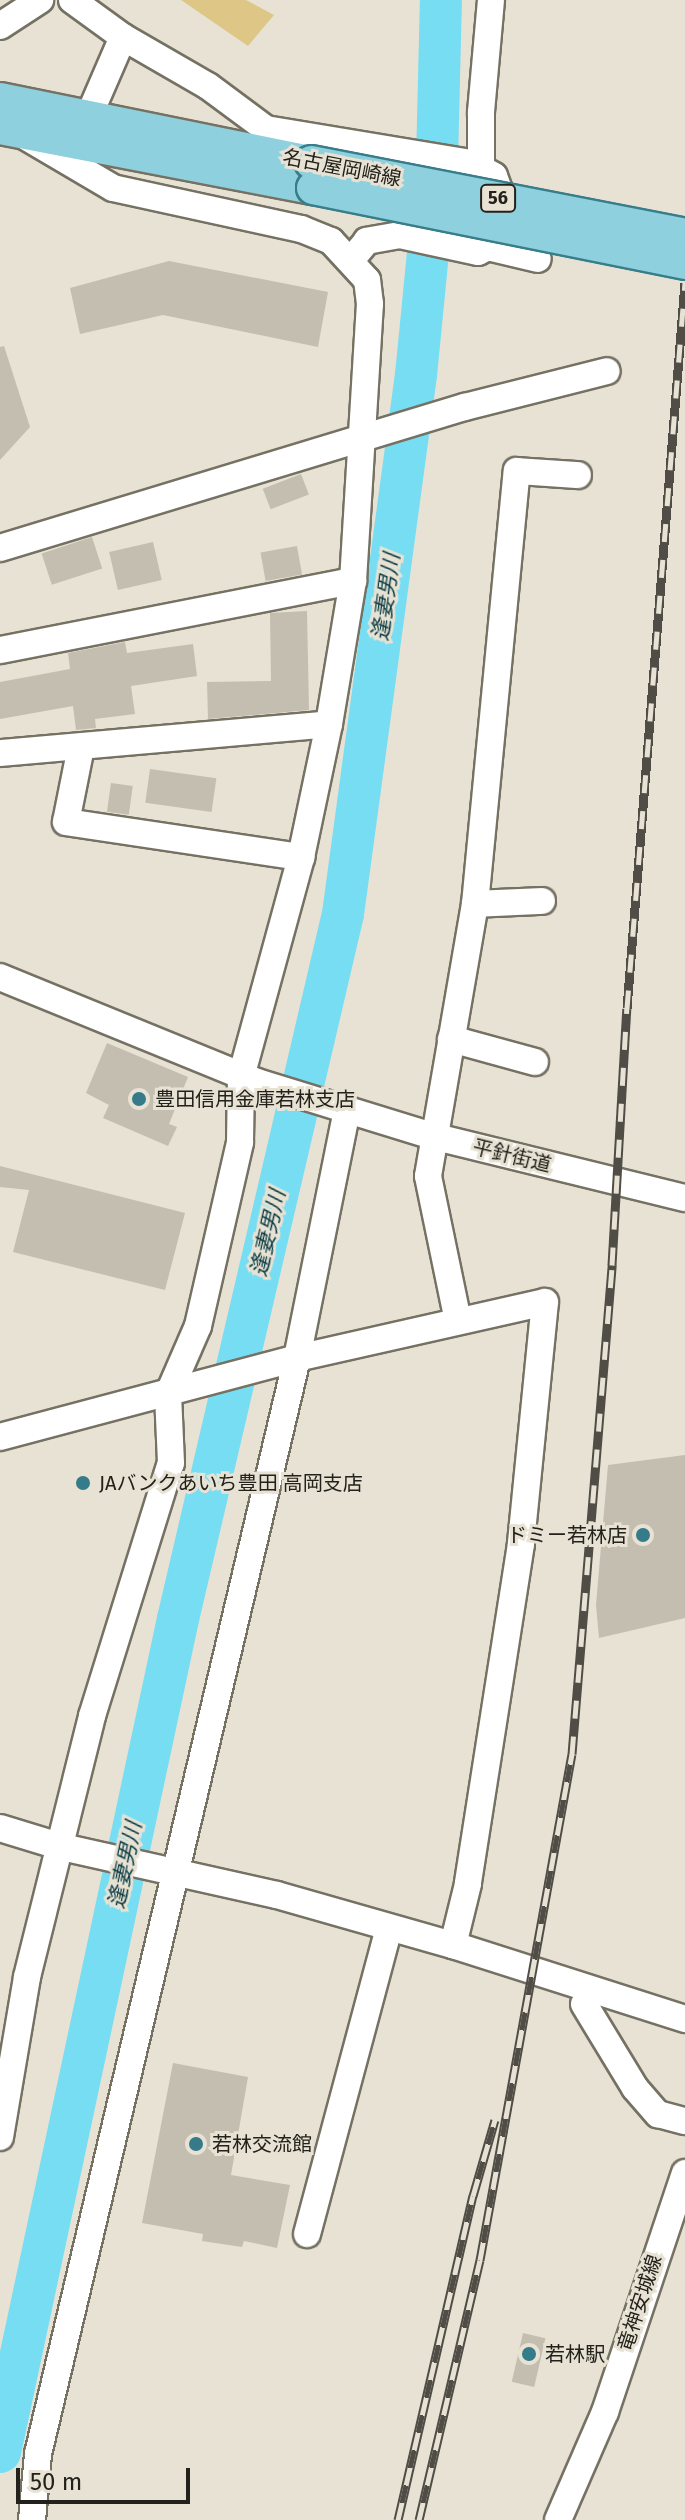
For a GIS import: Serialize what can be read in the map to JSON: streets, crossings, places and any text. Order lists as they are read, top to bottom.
{
  "streets": {
    "main road": ["名古屋岡崎線", "56"],
    "street": ["平針街道", "竜神安城線"]
  },
  "water": ["逢妻男川"],
  "places": [
    "豊田信用金庫若林支店",
    "JAバンクあいち豊田 高岡支店",
    "ドミー若林店",
    "若林交流館",
    "若林駅"
  ],
  "scale_bar": "50 m"
}
